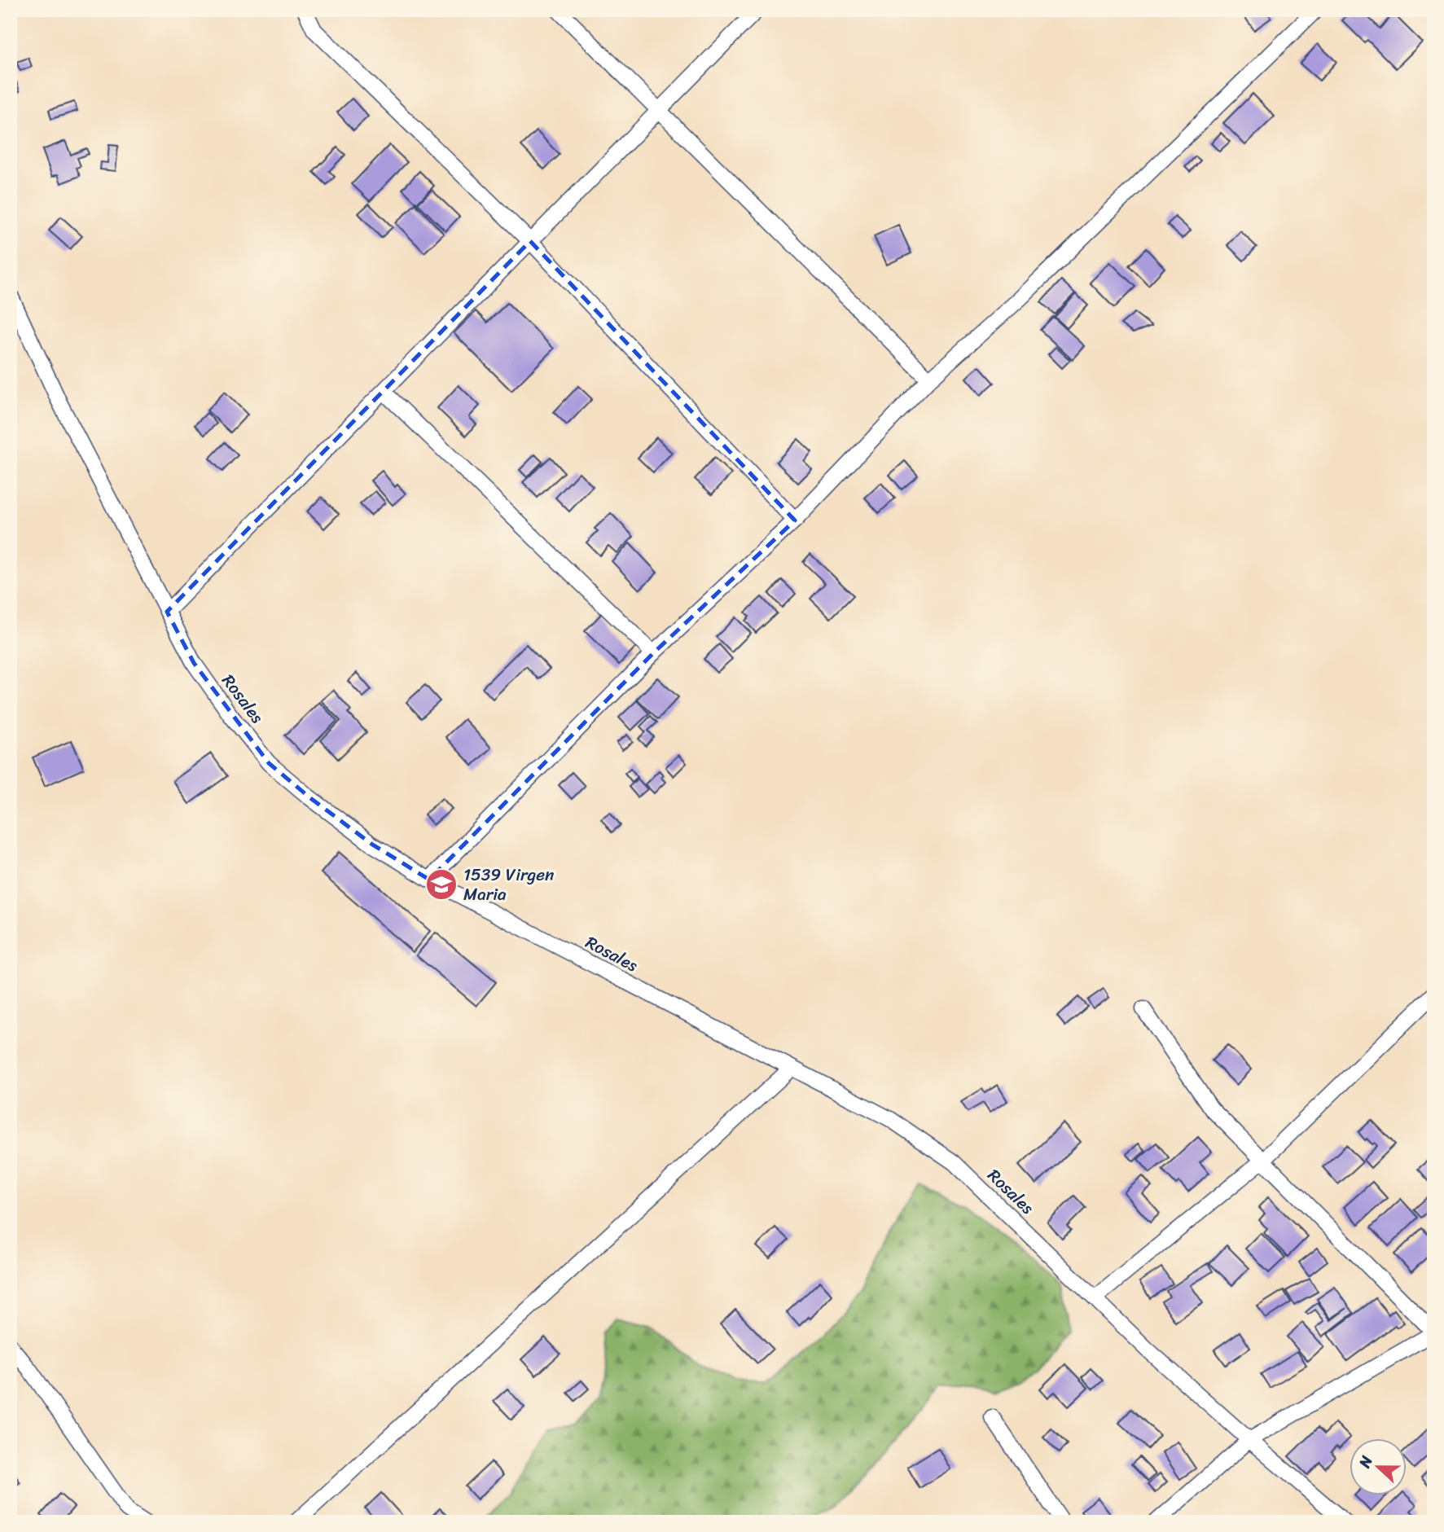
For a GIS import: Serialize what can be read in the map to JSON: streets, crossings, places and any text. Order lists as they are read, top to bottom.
{
  "streets": {
    "street": ["Rosales"]
  },
  "places": {
    "school or university": ["1539 Virgen Maria"]
  },
  "north": "left"
}
